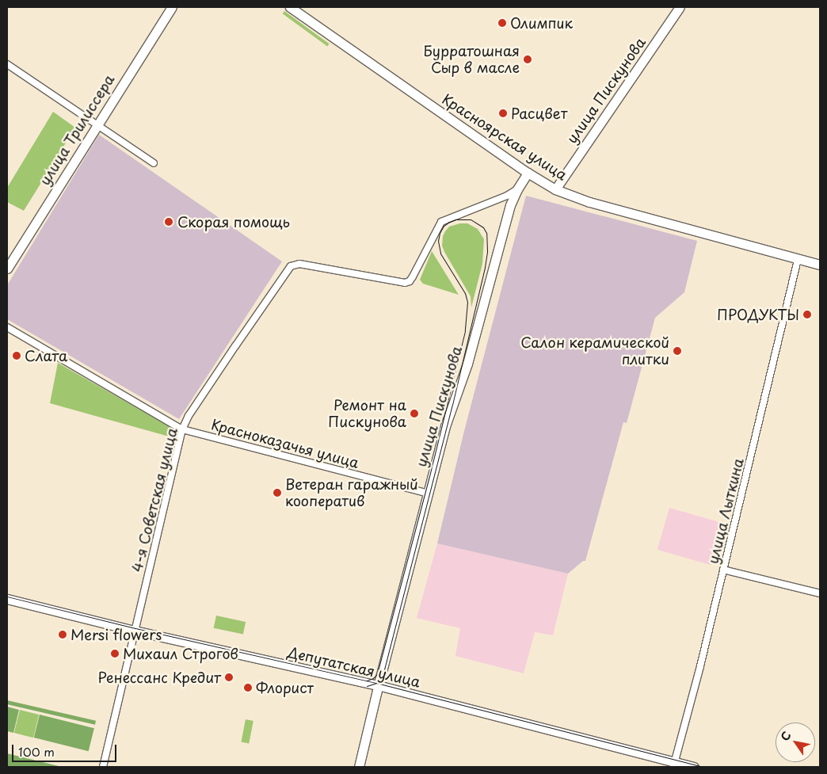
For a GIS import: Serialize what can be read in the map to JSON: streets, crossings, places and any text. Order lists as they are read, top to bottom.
{
  "streets": {
    "street": [
      "улица Пискунова",
      "улица Трилиссера",
      "Красноярская улица",
      "Красноказачья улица",
      "4-я Советская улица",
      "улица Лыткина",
      "Депутатская улица"
    ]
  },
  "crossings": [
    ["улица Пискунова", "Красноярская улица"],
    ["улица Пискунова", "Красноказачья улица"],
    ["улица Пискунова", "4-я Советская улица"],
    ["улица Пискунова", "Депутатская улица"],
    ["Красноярская улица", "улица Лыткина"],
    ["Красноказачья улица", "4-я Советская улица"],
    ["4-я Советская улица", "Депутатская улица"],
    ["улица Лыткина", "Депутатская улица"]
  ],
  "places": [
    "Олимпик",
    "Бурратошная Сыр в масле",
    "Расцвет",
    "Скорая помощь",
    "ПРОДУКТЫ",
    "Салон керамической плитки",
    "Слата",
    "Ремонт на Пискунова",
    "Ветеран гаражный кооператив",
    "Mersi flowers",
    "Михаил Строгов",
    "Ренессанс Кредит",
    "Флорист"
  ],
  "scale_bar": "100 m",
  "north": "top left"
}
